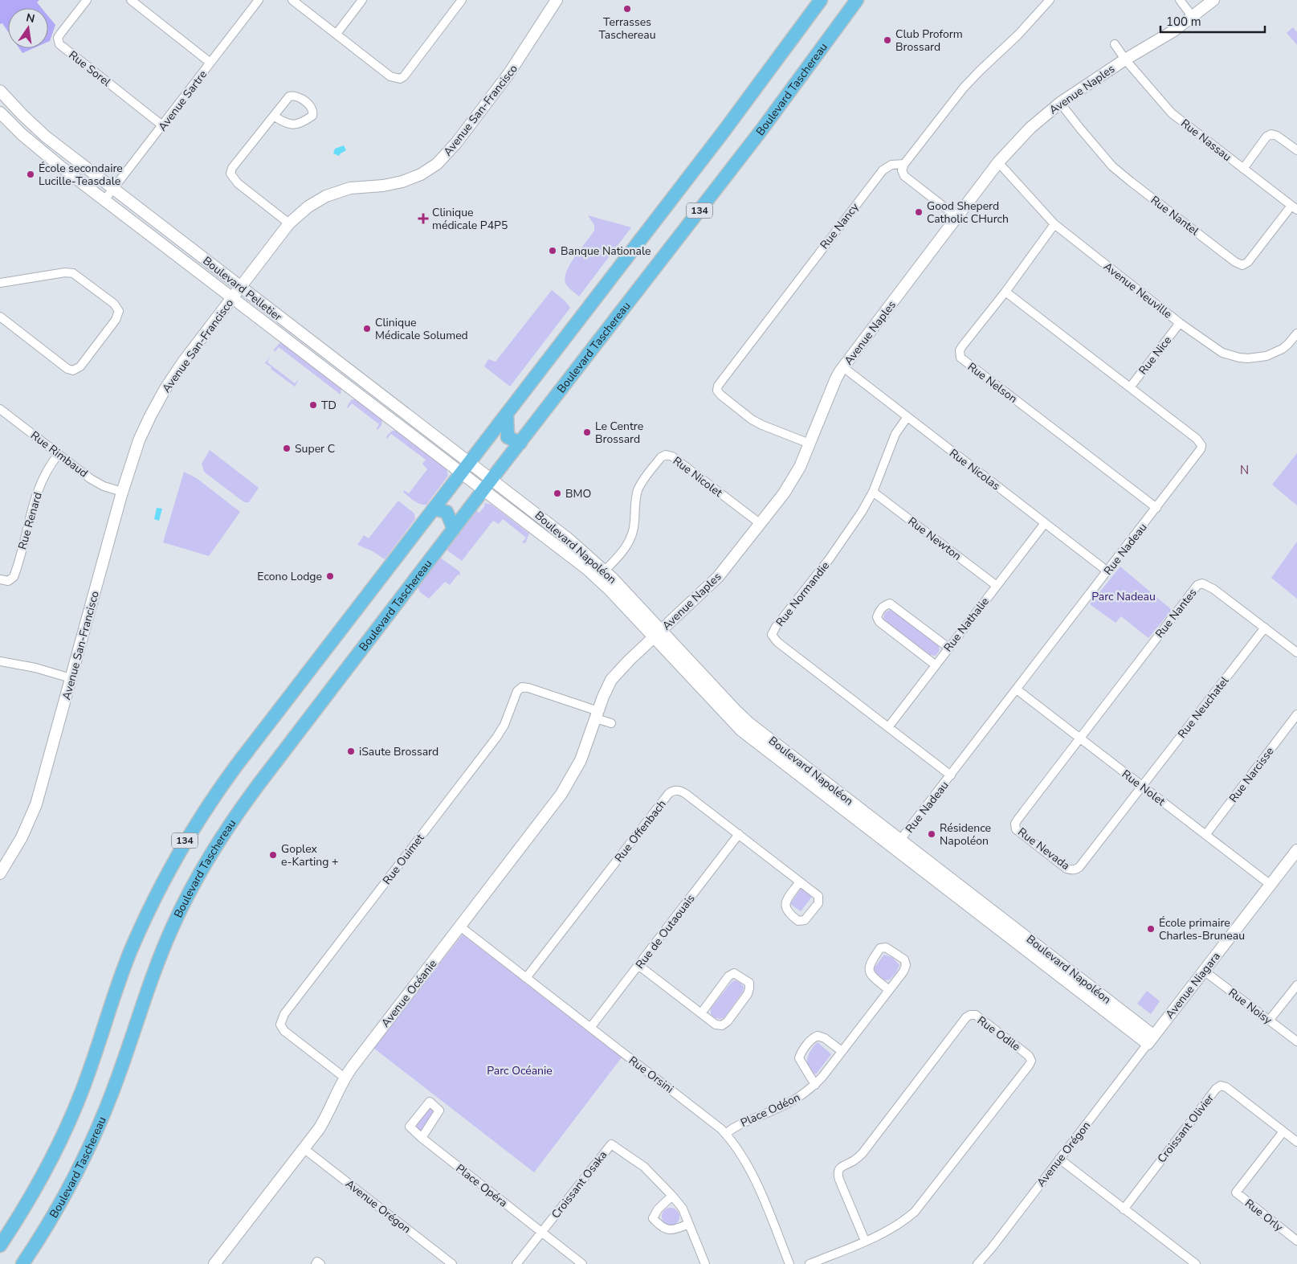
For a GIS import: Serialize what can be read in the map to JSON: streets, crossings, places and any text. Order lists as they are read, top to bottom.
{
  "streets": {
    "main road": ["Boulevard Taschereau", "134"],
    "street": [
      "Rue Sorel",
      "Avenue Naples",
      "Avenue Sartre",
      "Avenue San-Francisco",
      "Rue Nassau",
      "Rue Nantel",
      "Rue Nancy",
      "Boulevard Pelletier",
      "Avenue Neuville",
      "Rue Nice",
      "Rue Nelson",
      "Rue Rimbaud",
      "Rue Nicolas",
      "Rue Nicolet",
      "Rue Renard",
      "Rue Newton",
      "Boulevard Napoléon",
      "Rue Nadeau",
      "Rue Normandie",
      "Rue Nantes",
      "Rue Nathalie",
      "Rue Neuchatel",
      "Rue Narcisse",
      "Rue Nolet",
      "Rue Offenbach",
      "Rue Nevada",
      "Rue Ouimet",
      "Rue de Outaouais",
      "Avenue Niagara",
      "Avenue Océanie",
      "Rue Noisy",
      "Rue Odile",
      "Rue Orsini",
      "Place Odéon",
      "Croissant Olivier",
      "Avenue Orégon",
      "Croissant Osaka",
      "Place Opéra",
      "Rue Orly"
    ]
  },
  "crossings": [
    ["Rue Sorel", "Avenue Sartre"],
    ["Boulevard Taschereau", "Boulevard Pelletier"],
    ["Boulevard Taschereau", "Boulevard Napoléon"],
    ["Avenue Naples", "Rue Nassau"],
    ["Avenue Naples", "Rue Nantel"],
    ["Avenue Naples", "Rue Nancy"],
    ["Avenue Naples", "Avenue Neuville"],
    ["Avenue Naples", "Rue Nicolas"],
    ["Avenue Naples", "Rue Nicolet"],
    ["Avenue Naples", "Boulevard Napoléon"],
    ["Avenue Naples", "Avenue Océanie"],
    ["Avenue Sartre", "Boulevard Pelletier"],
    ["Avenue San-Francisco", "Boulevard Pelletier"],
    ["Avenue San-Francisco", "Rue Rimbaud"],
    ["Rue Nassau", "Rue Nantel"],
    ["134", "Boulevard Pelletier"],
    ["Boulevard Pelletier", "Boulevard Napoléon"],
    ["Avenue Neuville", "Rue Nice"],
    ["Avenue Neuville", "Rue Nelson"],
    ["Rue Nice", "Rue Nadeau"],
    ["Rue Nelson", "Rue Nadeau"],
    ["Rue Rimbaud", "Rue Renard"],
    ["Rue Nicolas", "Rue Nadeau"],
    ["Rue Nicolas", "Rue Normandie"],
    ["Rue Nicolas", "Rue Nathalie"],
    ["Rue Nicolet", "Boulevard Napoléon"],
    ["Rue Newton", "Rue Normandie"],
    ["Rue Newton", "Rue Nathalie"],
    ["Boulevard Napoléon", "Rue Nadeau"],
    ["Boulevard Napoléon", "Avenue Niagara"],
    ["Boulevard Napoléon", "Avenue Océanie"],
    ["Boulevard Napoléon", "Avenue Orégon"],
    ["Rue Nadeau", "Rue Normandie"],
    ["Rue Nadeau", "Rue Nolet"],
    ["Rue Normandie", "Rue Nathalie"],
    ["Rue Nantes", "Rue Neuchatel"],
    ["Rue Nantes", "Rue Nolet"],
    ["Rue Nantes", "Rue Nevada"],
    ["Rue Neuchatel", "Rue Nolet"],
    ["Rue Neuchatel", "Rue Nevada"],
    ["Rue Narcisse", "Rue Nolet"],
    ["Rue Nolet", "Rue Nevada"],
    ["Rue Nolet", "Avenue Niagara"],
    ["Rue Offenbach", "Rue de Outaouais"],
    ["Rue Offenbach", "Rue Orsini"],
    ["Rue Ouimet", "Avenue Océanie"],
    ["Rue de Outaouais", "Rue Orsini"],
    ["Avenue Niagara", "Rue Noisy"],
    ["Avenue Niagara", "Avenue Orégon"],
    ["Avenue Océanie", "Rue Orsini"],
    ["Avenue Océanie", "Avenue Orégon"],
    ["Rue Orsini", "Place Odéon"],
    ["Croissant Olivier", "Rue Orly"],
    ["Croissant Osaka", "Place Opéra"]
  ],
  "districts": ["N"],
  "parks": ["Parc Nadeau", "Parc Océanie"],
  "places": {
    "other": [
      "Terrasses Taschereau",
      "Club Proform Brossard",
      "École secondaire Lucille-Teasdale",
      "Good Sheperd Catholic CHurch",
      "Banque Nationale",
      "Clinique Médicale Solumed",
      "TD",
      "Le Centre Brossard",
      "Super C",
      "BMO",
      "Econo Lodge",
      "iSaute Brossard",
      "Résidence Napoléon",
      "Goplex e-Karting +",
      "École primaire Charles-Bruneau"
    ],
    "health": ["Clinique médicale P4P5"]
  },
  "scale_bar": "100 m",
  "north": "top"
}
